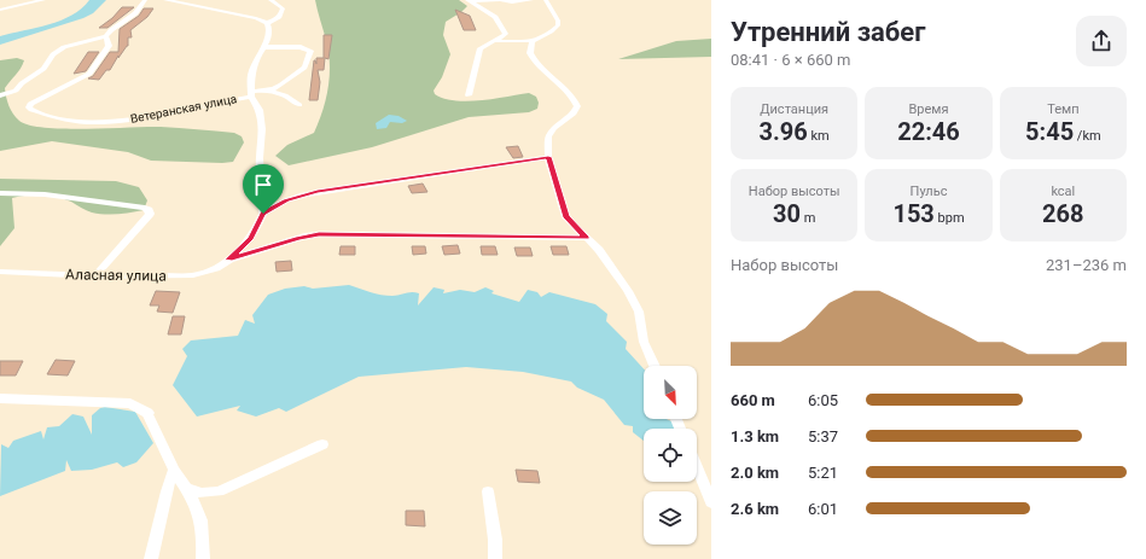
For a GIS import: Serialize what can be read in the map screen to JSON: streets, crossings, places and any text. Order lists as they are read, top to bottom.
{
  "streets": {
    "street": ["Ветеранская улица", "Аласная улица"]
  },
  "north": "bottom right",
  "page": {
    "heading": ["Утренний забег", "08:41 · 6 × 660 m"],
    "stats": [
      ["Дистанция", "3.96 km"],
      ["Время", "22:46"],
      ["Темп", "5:45 /km"],
      ["Набор высоты", "30 m"],
      ["Пульс", "153 bpm"],
      ["kcal", "268"]
    ],
    "chart": ["Набор высоты", "231–236 m"],
    "list": [
      {
        "name": "660 m",
        "note": "6:05"
      },
      {
        "name": "1.3 km",
        "note": "5:37"
      },
      {
        "name": "2.0 km",
        "note": "5:21"
      },
      {
        "name": "2.6 km",
        "note": "6:01"
      }
    ]
  }
}
